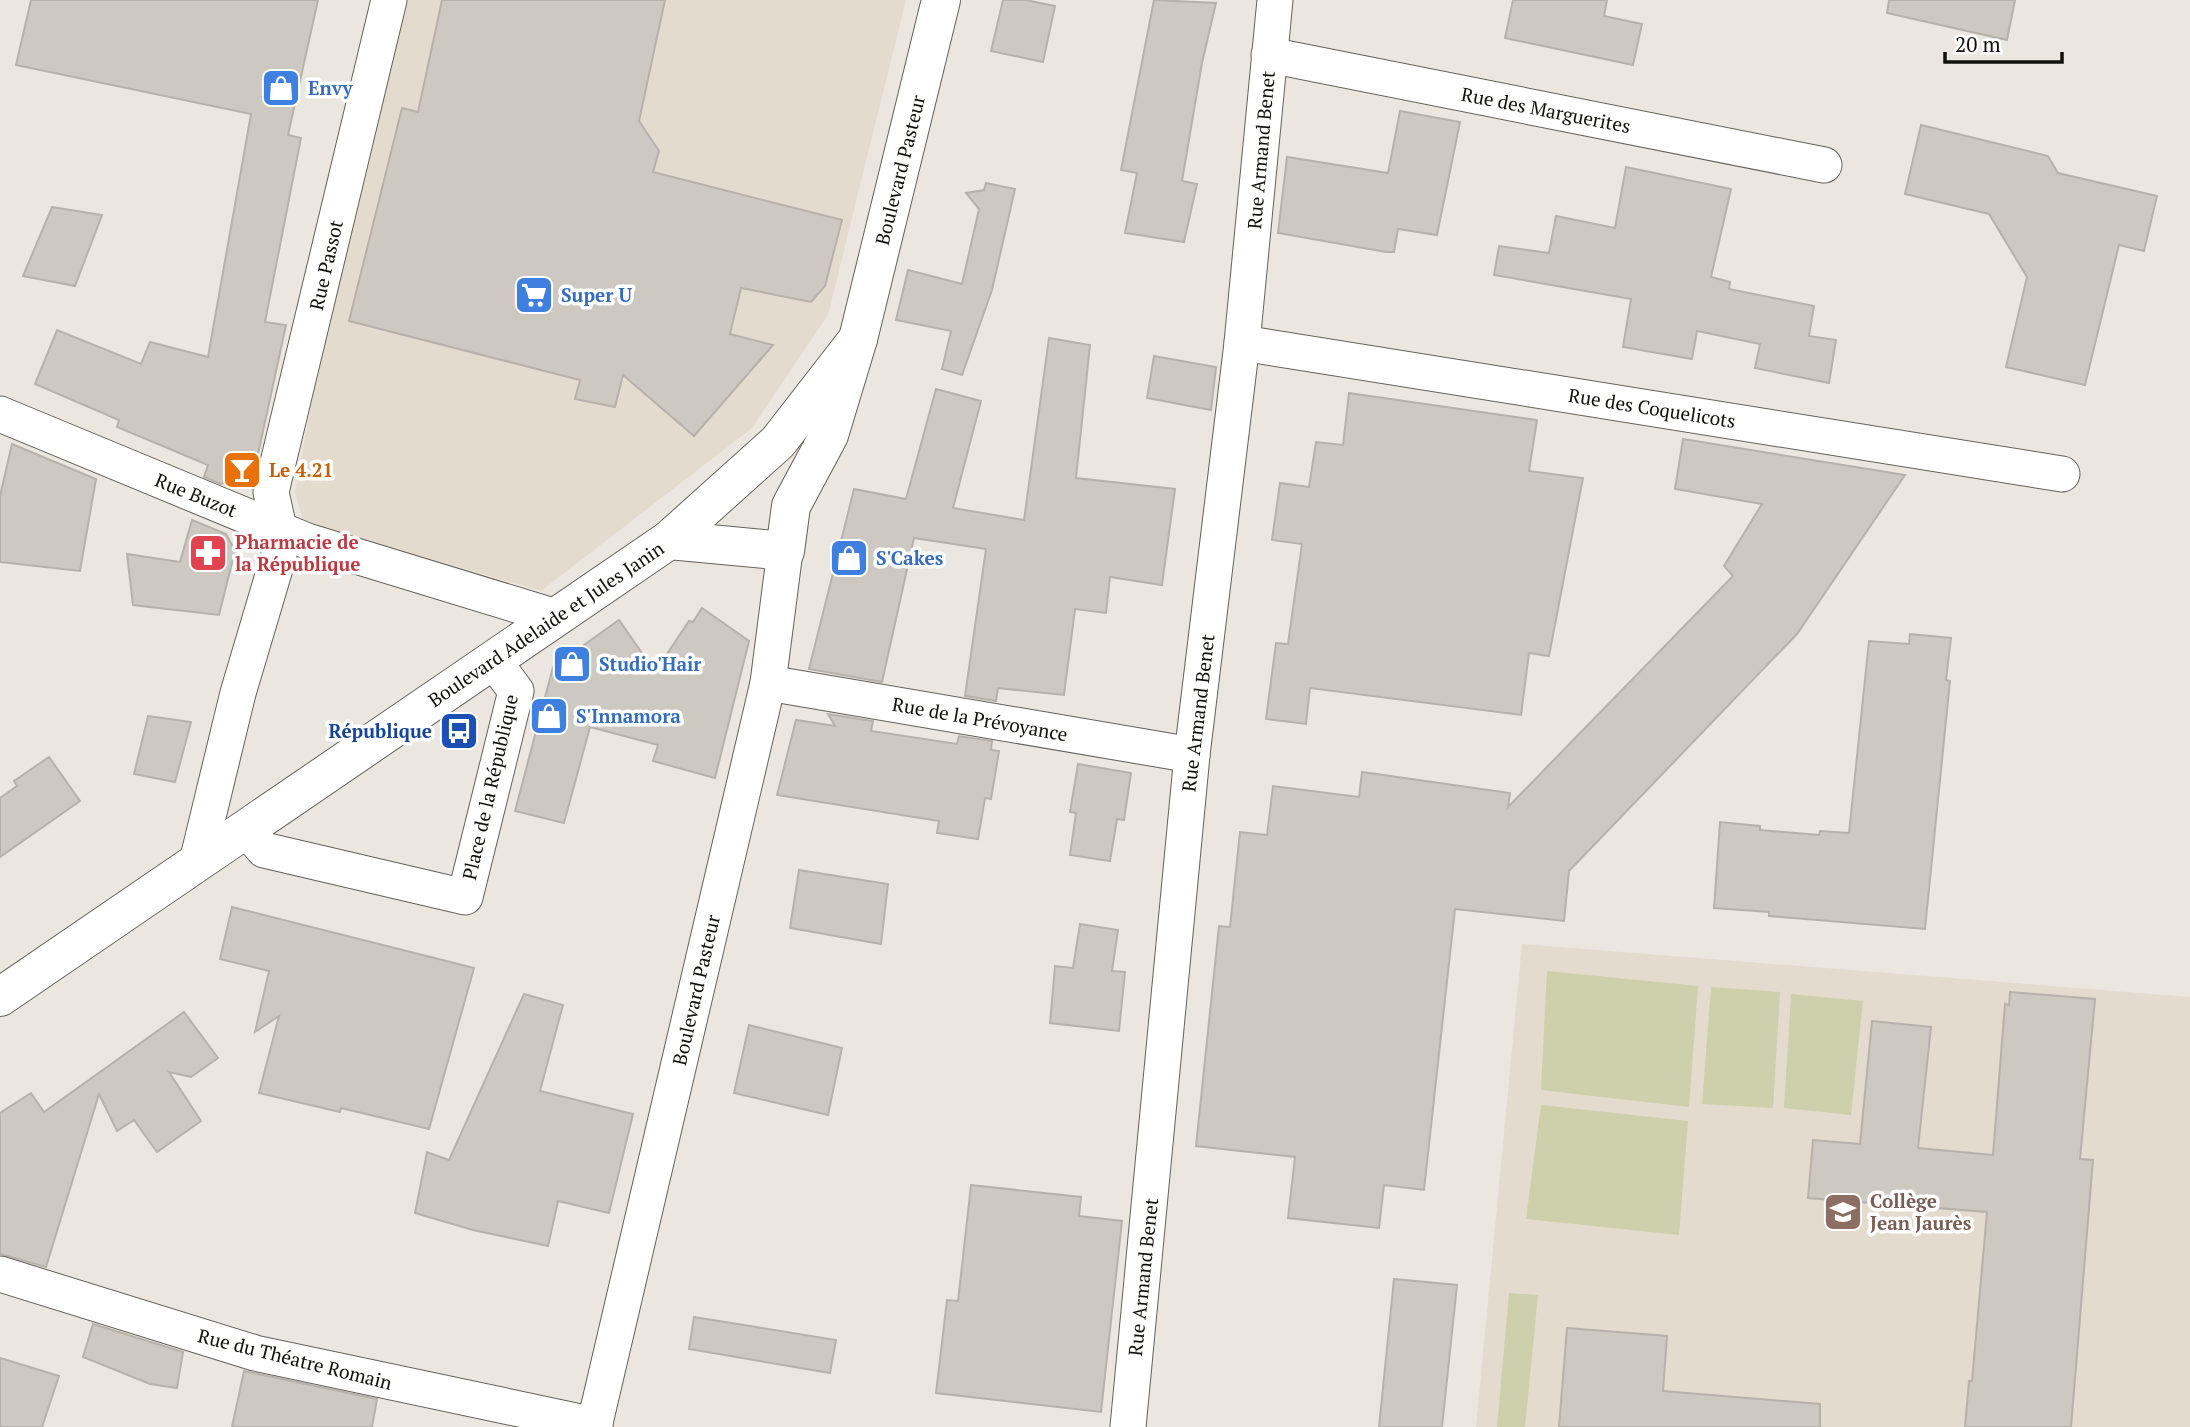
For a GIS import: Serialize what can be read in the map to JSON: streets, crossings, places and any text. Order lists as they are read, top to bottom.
{
  "streets": {
    "street": [
      "Rue des Marguerites",
      "Rue Armand Benet",
      "Boulevard Pasteur",
      "Rue Passot",
      "Rue des Coquelicots",
      "Rue Buzot",
      "Boulevard Adelaide et Jules Janin",
      "Rue de la Prévoyance",
      "Place de la République",
      "Rue du Théatre Romain"
    ]
  },
  "crossings": [
    ["Rue des Marguerites", "Rue Armand Benet"],
    ["Rue Armand Benet", "Rue des Coquelicots"],
    ["Rue Armand Benet", "Rue de la Prévoyance"],
    ["Boulevard Pasteur", "Boulevard Adelaide et Jules Janin"],
    ["Boulevard Pasteur", "Rue de la Prévoyance"],
    ["Boulevard Pasteur", "Rue du Théatre Romain"],
    ["Rue Passot", "Rue Buzot"],
    ["Rue Buzot", "Boulevard Adelaide et Jules Janin"],
    ["Boulevard Adelaide et Jules Janin", "Place de la République"]
  ],
  "places": {
    "shop": [
      "Envy",
      "S'Cakes",
      "Studio'Hair",
      "S'Innamora"
    ],
    "supermarket": ["Super U"],
    "bar": ["Le 4.21"],
    "pharmacy": ["Pharmacie de la République"],
    "bus stop": ["République"],
    "school or university": ["Collège Jean Jaurès"]
  },
  "scale_bar": "20 m"
}
